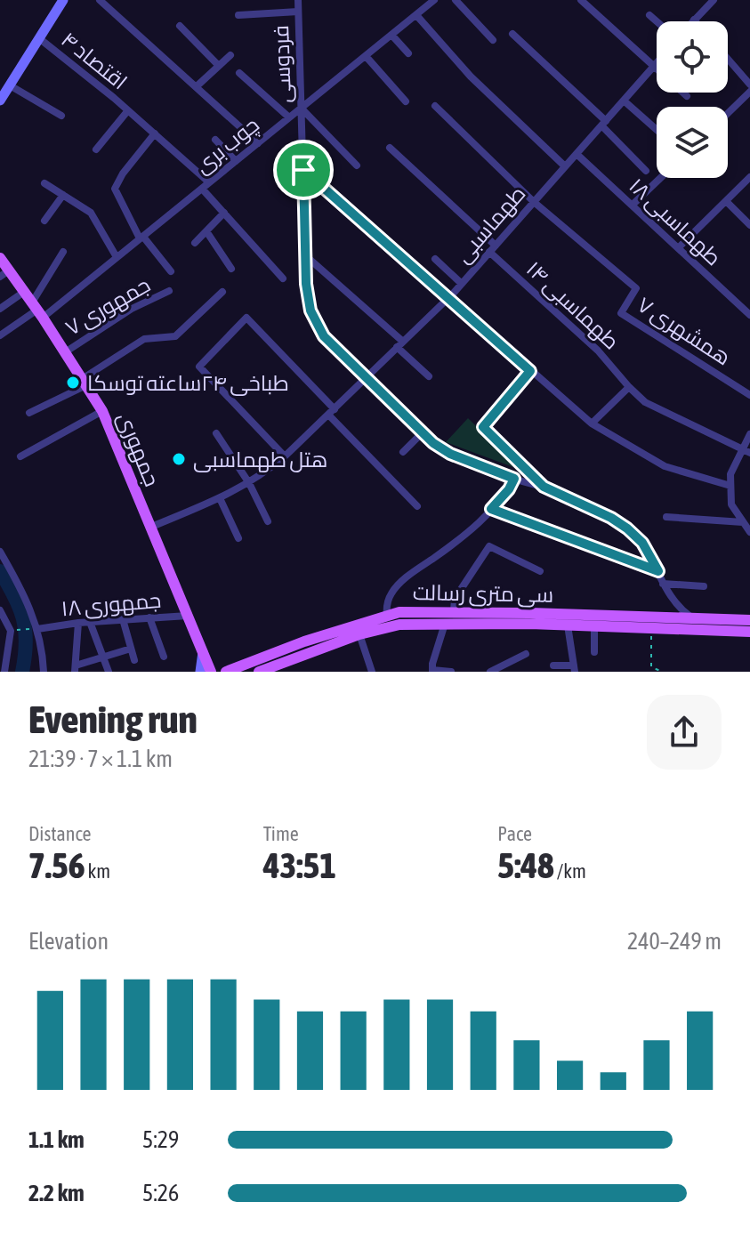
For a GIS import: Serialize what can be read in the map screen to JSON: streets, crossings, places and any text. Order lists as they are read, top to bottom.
{
  "streets": {
    "main road": ["جمهوری", "سی متری رسالت"],
    "street": [
      "۴ اقتصاد",
      "فردوسی",
      "چوب بری",
      "۱۸ طهماسبی",
      "طهماسبی",
      "۱۴ طهماسبی",
      "۷ جمهوری",
      "۷ همشهری",
      "جمهوری ۱۸"
    ]
  },
  "crossings": [
    ["۴ اقتصاد", "چوب بری"],
    ["فردوسی", "چوب بری"],
    ["فردوسی", "طهماسبی"],
    ["چوب بری", "جمهوری"],
    ["۱۸ طهماسبی", "طهماسبی"],
    ["طهماسبی", "۱۴ طهماسبی"],
    ["طهماسبی", "۷ همشهری"],
    ["طهماسبی", "جمهوری"],
    ["۷ جمهوری", "جمهوری"],
    ["جمهوری", "جمهوری ۱۸"]
  ],
  "places": ["طباخی ۲۴ساعته توسکا", "هتل طهماسبی"],
  "page": {
    "heading": ["Evening run", "21:39 · 7 × 1.1 km"],
    "stats": [
      ["Distance", "7.56 km"],
      ["Time", "43:51"],
      ["Pace", "5:48 /km"]
    ],
    "chart": ["Elevation", "240–249 m"],
    "list": [
      {
        "name": "1.1 km",
        "note": "5:29"
      },
      {
        "name": "2.2 km",
        "note": "5:26"
      }
    ]
  }
}
